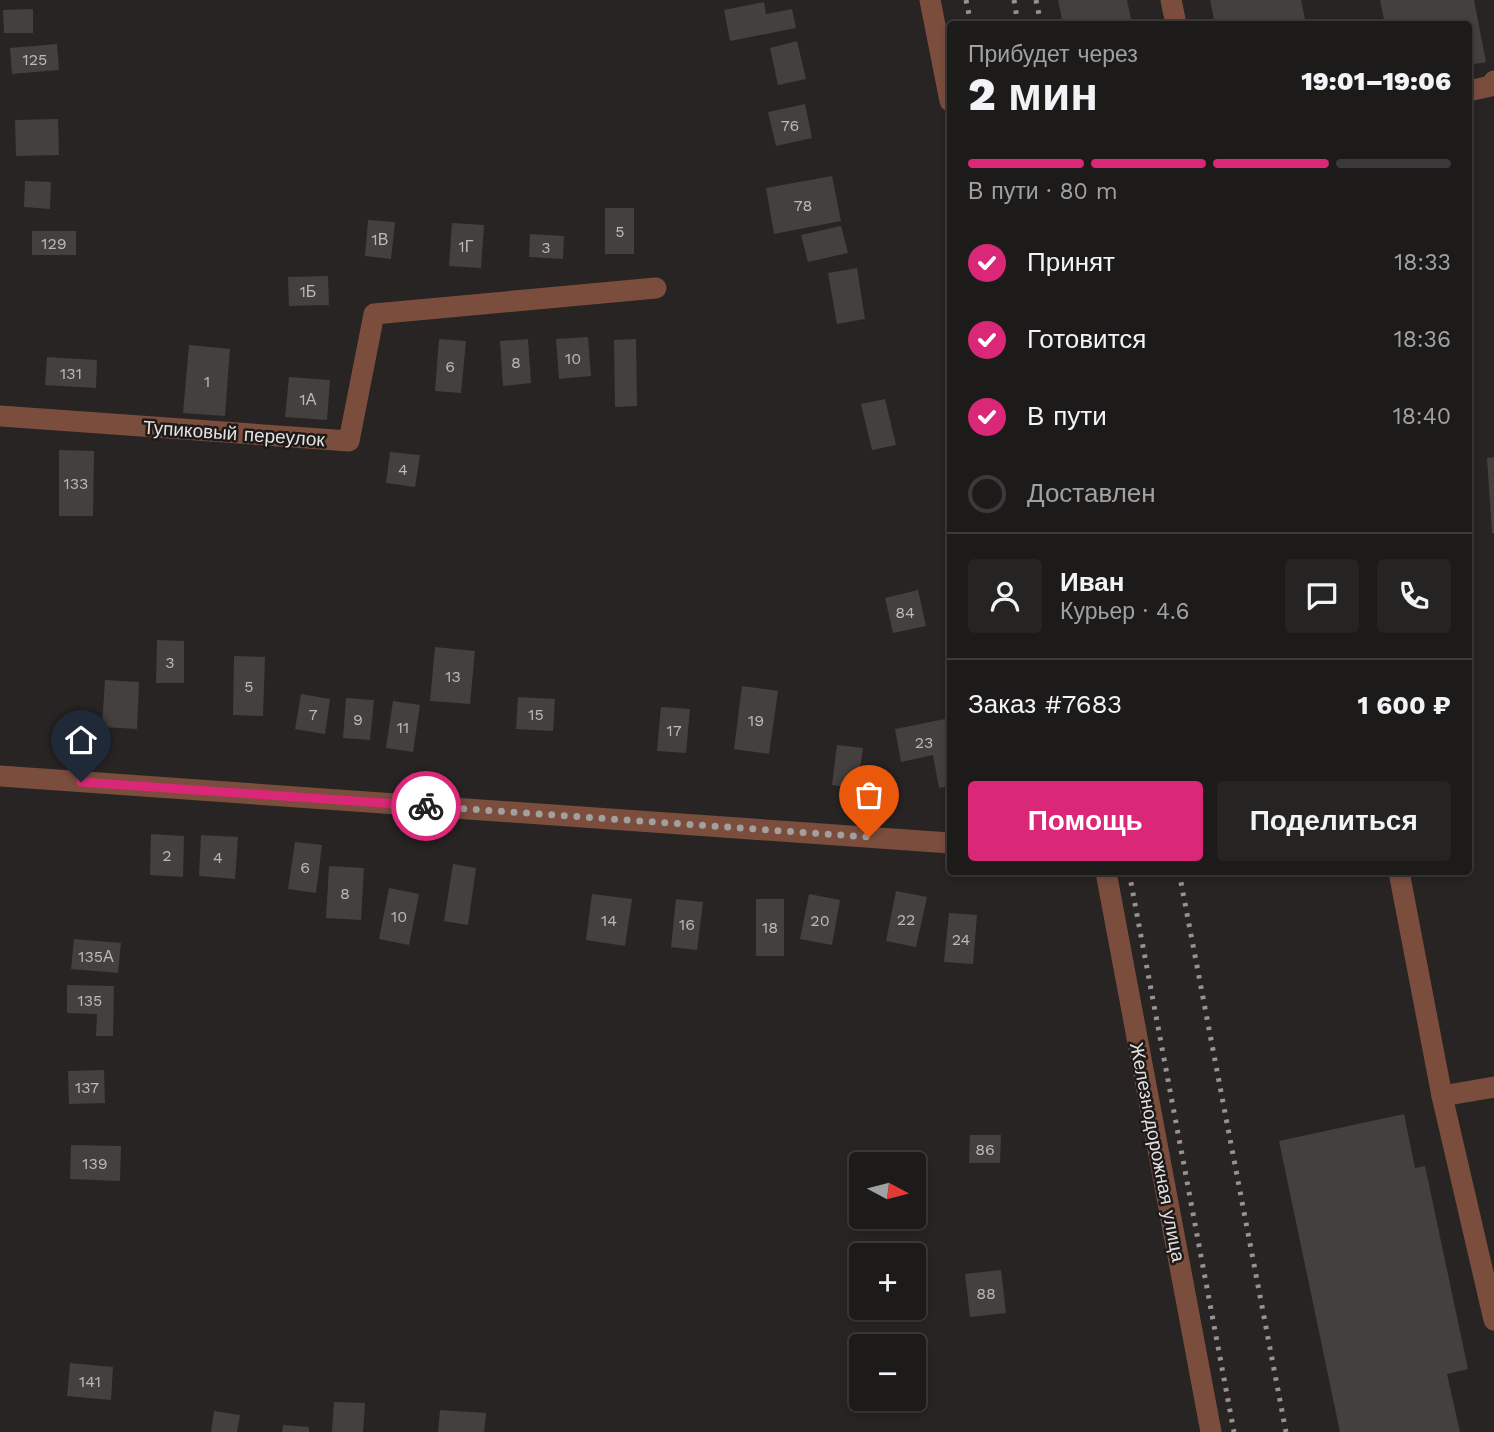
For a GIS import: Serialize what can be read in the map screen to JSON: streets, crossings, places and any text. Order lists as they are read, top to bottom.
{
  "streets": {
    "street": ["Тупиковый переулок", "Железнодорожная улица"]
  },
  "house_numbers": [
    "125",
    "76",
    "78",
    "5",
    "1В",
    "129",
    "1Г",
    "3",
    "1Б",
    "10",
    "8",
    "6",
    "131",
    "1",
    "1А",
    "4",
    "133",
    "84",
    "3",
    "13",
    "5",
    "7",
    "15",
    "9",
    "19",
    "11",
    "17",
    "23",
    "2",
    "4",
    "6",
    "8",
    "10",
    "22",
    "14",
    "20",
    "16",
    "18",
    "24",
    "135А",
    "135",
    "137",
    "86",
    "139",
    "88",
    "141"
  ],
  "north": "right",
  "page": {
    "heading": ["2 мин", "Прибудет через", "19:01–19:06"],
    "panel": [
      "Иван",
      "Курьер · 4.6",
      "Заказ #7683",
      "1 600 ₽"
    ],
    "bar": "В пути · 80 m",
    "list": [
      ["Принят", "18:33"],
      ["Готовится", "18:36"],
      ["В пути", "18:40"],
      "Доставлен"
    ],
    "buttons": ["Помощь", "Поделиться"],
    "map_buttons": ["+", "−"]
  }
}
